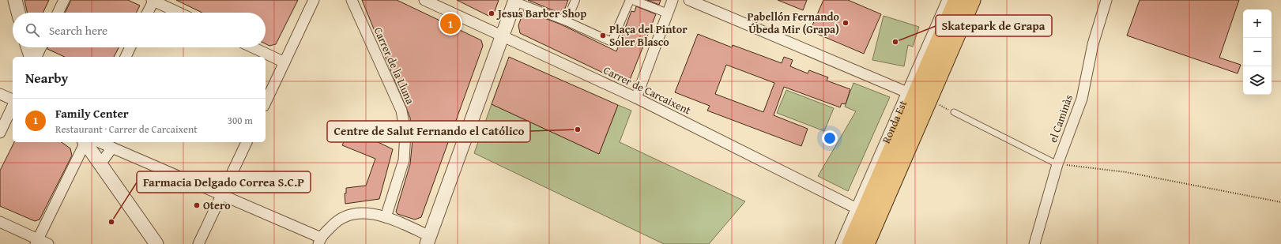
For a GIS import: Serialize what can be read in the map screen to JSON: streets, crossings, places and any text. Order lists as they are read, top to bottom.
{
  "streets": {
    "main road": ["Ronda Est"],
    "street": ["Carrer de la Lluna", "Carrer de Carcaixent", "el Caminàs"]
  },
  "crossings": [
    ["Carrer de Carcaixent", "Ronda Est"]
  ],
  "places": [
    "Jesus Barber Shop",
    "Pabellón Fernando Úbeda Mir (Grapa)",
    "Plaça del Pintor Soler Blasco",
    "Skatepark de Grapa",
    "Centre de Salut Fernando el Católico",
    "Otero",
    "Farmacia Delgado Correa S.C.P"
  ],
  "page": {
    "map_buttons": ["+", "−"],
    "pins": "1",
    "search": "Search here",
    "heading": "Nearby",
    "list": [
      {
        "mark": "1",
        "name": "Family Center",
        "note": "Restaurant · Carrer de Carcaixent",
        "value": "300 m"
      }
    ]
  }
}
